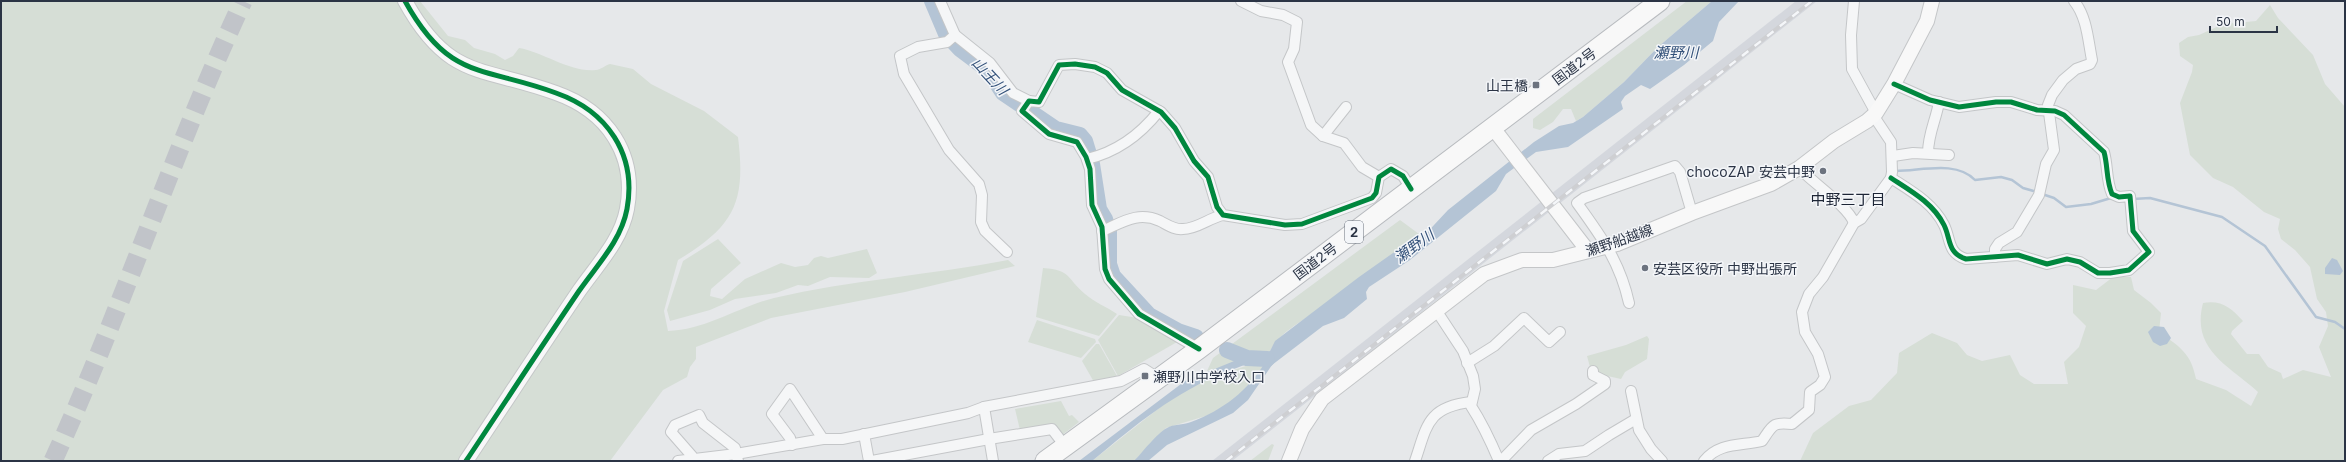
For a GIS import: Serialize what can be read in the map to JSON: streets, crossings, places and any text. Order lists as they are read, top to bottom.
{
  "streets": {
    "highway": ["国道2号", "2"],
    "main road": ["瀬野船越線"]
  },
  "districts": ["中野三丁目"],
  "water": ["瀬野川", "山王川"],
  "places": {
    "transit": ["山王橋", "瀬野川中学校入口"],
    "other": ["chocoZAP 安芸中野", "安芸区役所 中野出張所"]
  },
  "scale_bar": "50 m"
}
